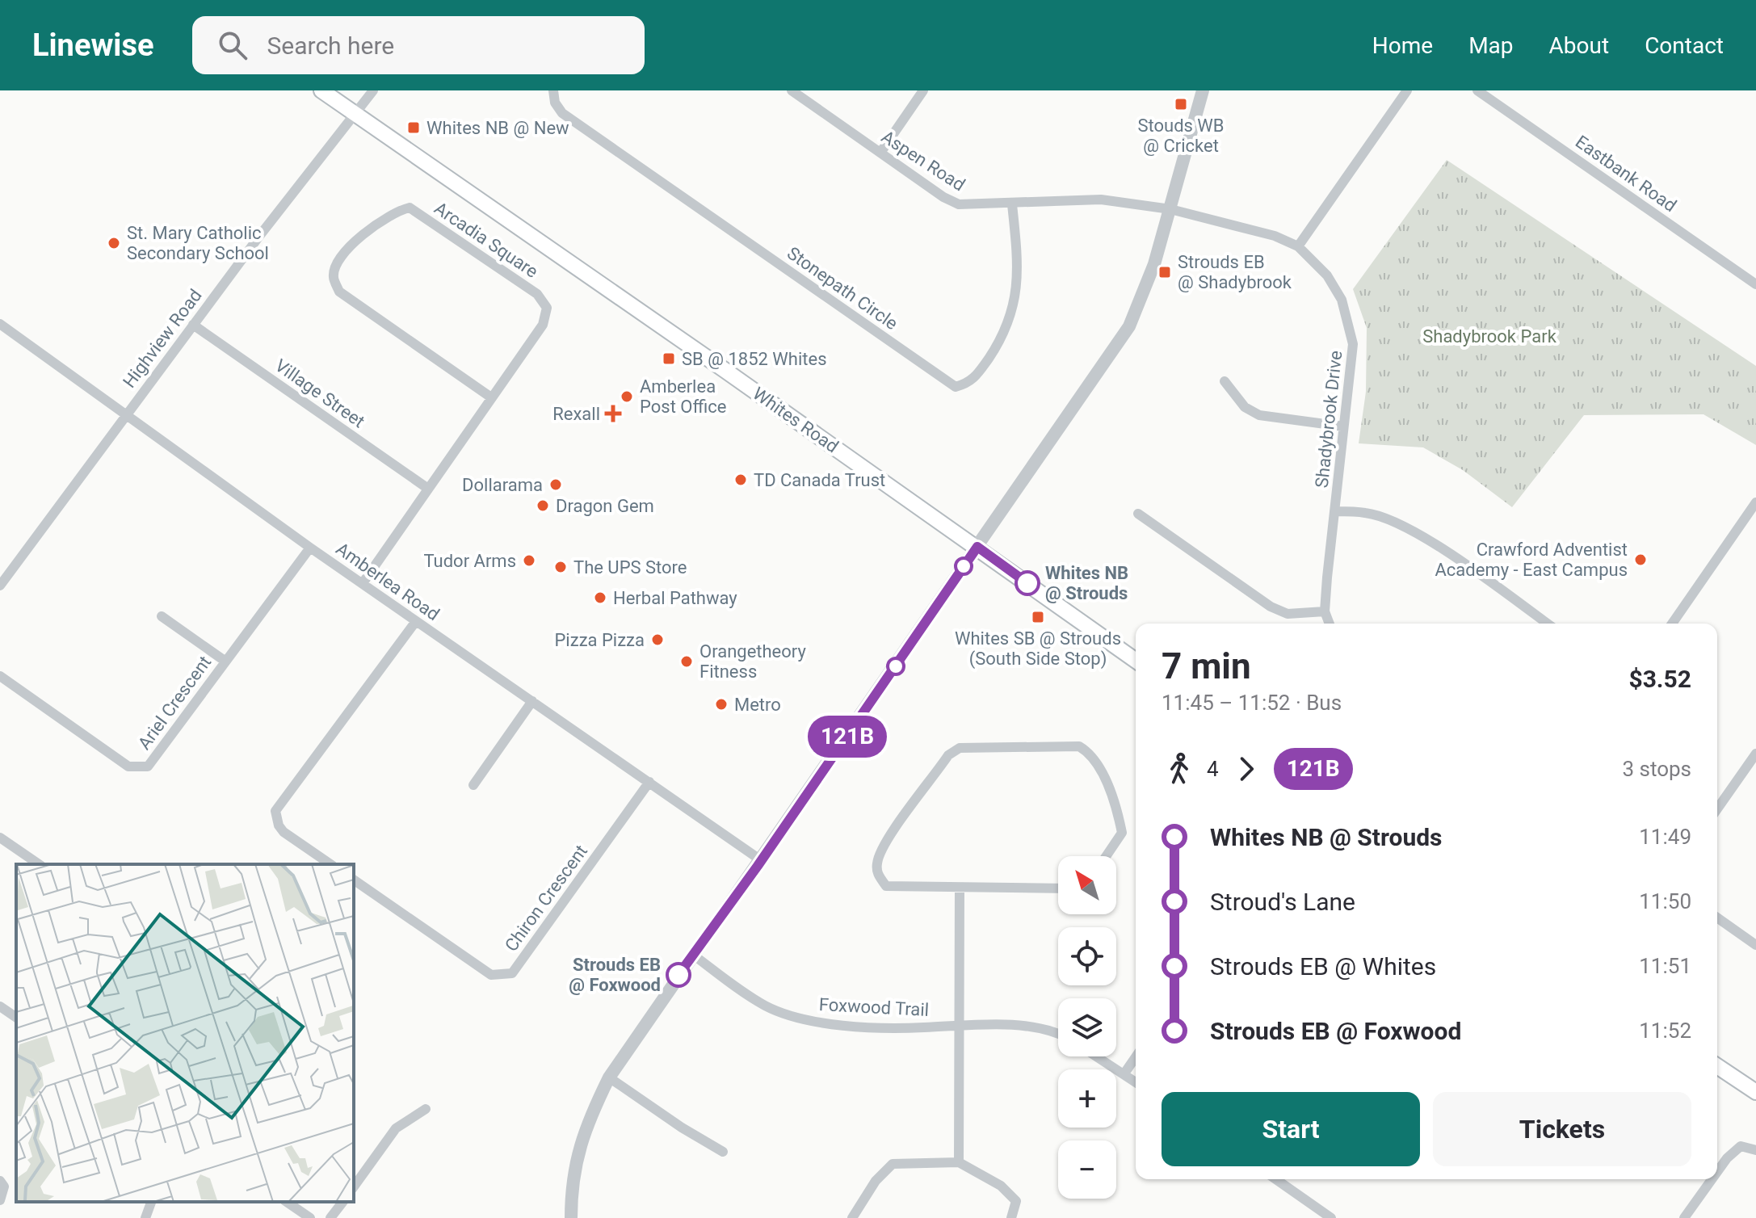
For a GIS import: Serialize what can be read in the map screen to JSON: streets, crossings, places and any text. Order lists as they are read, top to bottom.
{
  "streets": {
    "main road": ["Whites Road"],
    "street": [
      "Aspen Road",
      "Eastbank Road",
      "Arcadia Square",
      "Stonepath Circle",
      "Highview Road",
      "Village Street",
      "Shadybrook Drive",
      "Amberlea Road",
      "Ariel Crescent",
      "Chiron Crescent",
      "Foxwood Trail"
    ]
  },
  "crossings": [
    ["Aspen Road", "Stonepath Circle"],
    ["Aspen Road", "Shadybrook Drive"],
    ["Arcadia Square", "Village Street"],
    ["Arcadia Square", "Amberlea Road"],
    ["Highview Road", "Village Street"],
    ["Highview Road", "Whites Road"],
    ["Highview Road", "Amberlea Road"],
    ["Amberlea Road", "Ariel Crescent"],
    ["Amberlea Road", "Chiron Crescent"]
  ],
  "parks": ["Shadybrook Park"],
  "places": {
    "transit": [
      "Stouds WB @ Cricket",
      "Whites NB @ New",
      "Strouds EB @ Shadybrook",
      "SB @ 1852 Whites",
      "Whites SB @ Strouds (South Side Stop)"
    ],
    "other": [
      "St. Mary Catholic Secondary School",
      "Amberlea Post Office",
      "TD Canada Trust",
      "Dollarama",
      "Dragon Gem",
      "Crawford Adventist Academy - East Campus",
      "Tudor Arms",
      "The UPS Store",
      "Whites NB @ Strouds",
      "Herbal Pathway",
      "Pizza Pizza",
      "Orangetheory Fitness",
      "Metro",
      "Strouds EB @ Foxwood"
    ],
    "health": ["Rexall"]
  },
  "lines": ["bus line 121B"],
  "north": "top left",
  "page": {
    "header": "Linewise",
    "search": "Search here",
    "nav": [
      "Home",
      "Map",
      "About",
      "Contact"
    ],
    "on_map": "121B",
    "heading": ["7 min", "11:45 – 11:52 · Bus", "$3.52"],
    "legs": ["4", "121B", "3 stops"],
    "list": [
      {
        "name": "Whites NB @ Strouds",
        "value": "11:49"
      },
      {
        "name": "Stroud's Lane",
        "value": "11:50"
      },
      {
        "name": "Strouds EB @ Whites",
        "value": "11:51"
      },
      {
        "name": "Strouds EB @ Foxwood",
        "value": "11:52"
      }
    ],
    "map_buttons": ["+", "−"],
    "buttons": ["Start", "Tickets"]
  }
}
